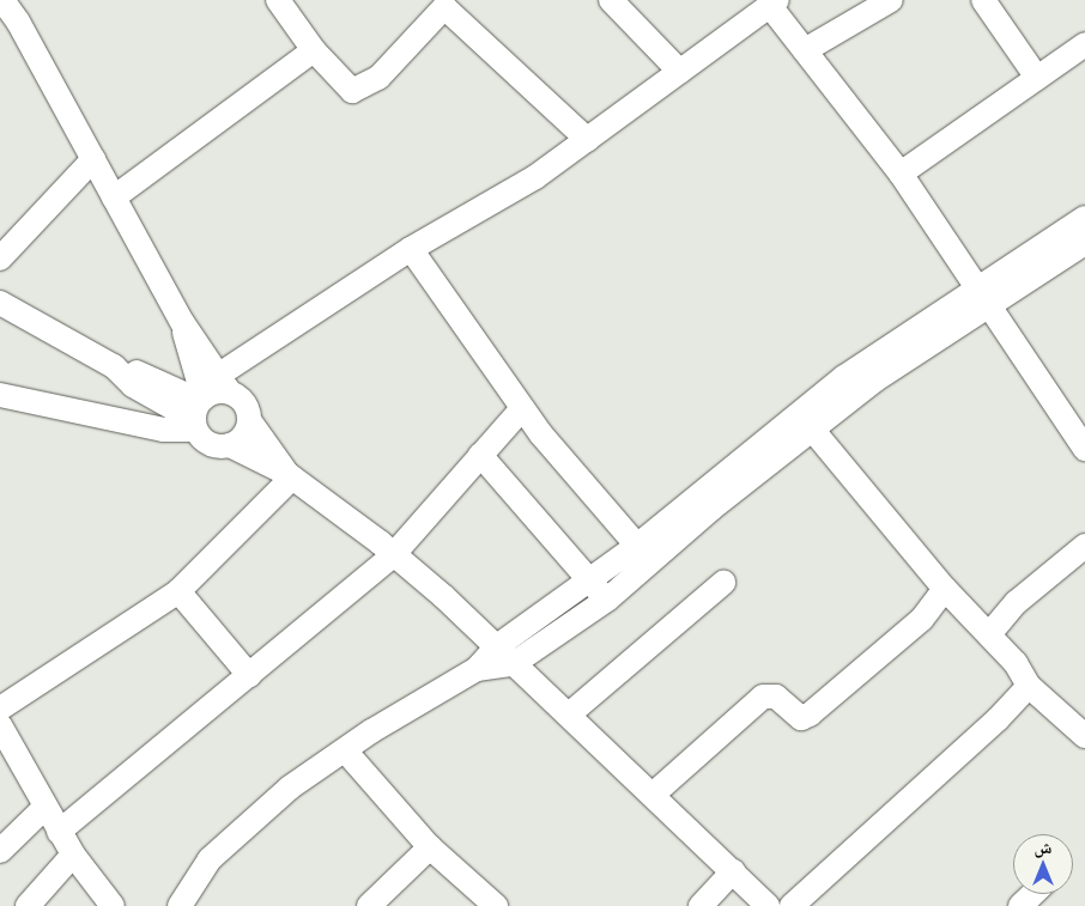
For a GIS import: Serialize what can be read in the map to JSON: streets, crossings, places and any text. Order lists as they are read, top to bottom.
{
  "north": "top"
}
